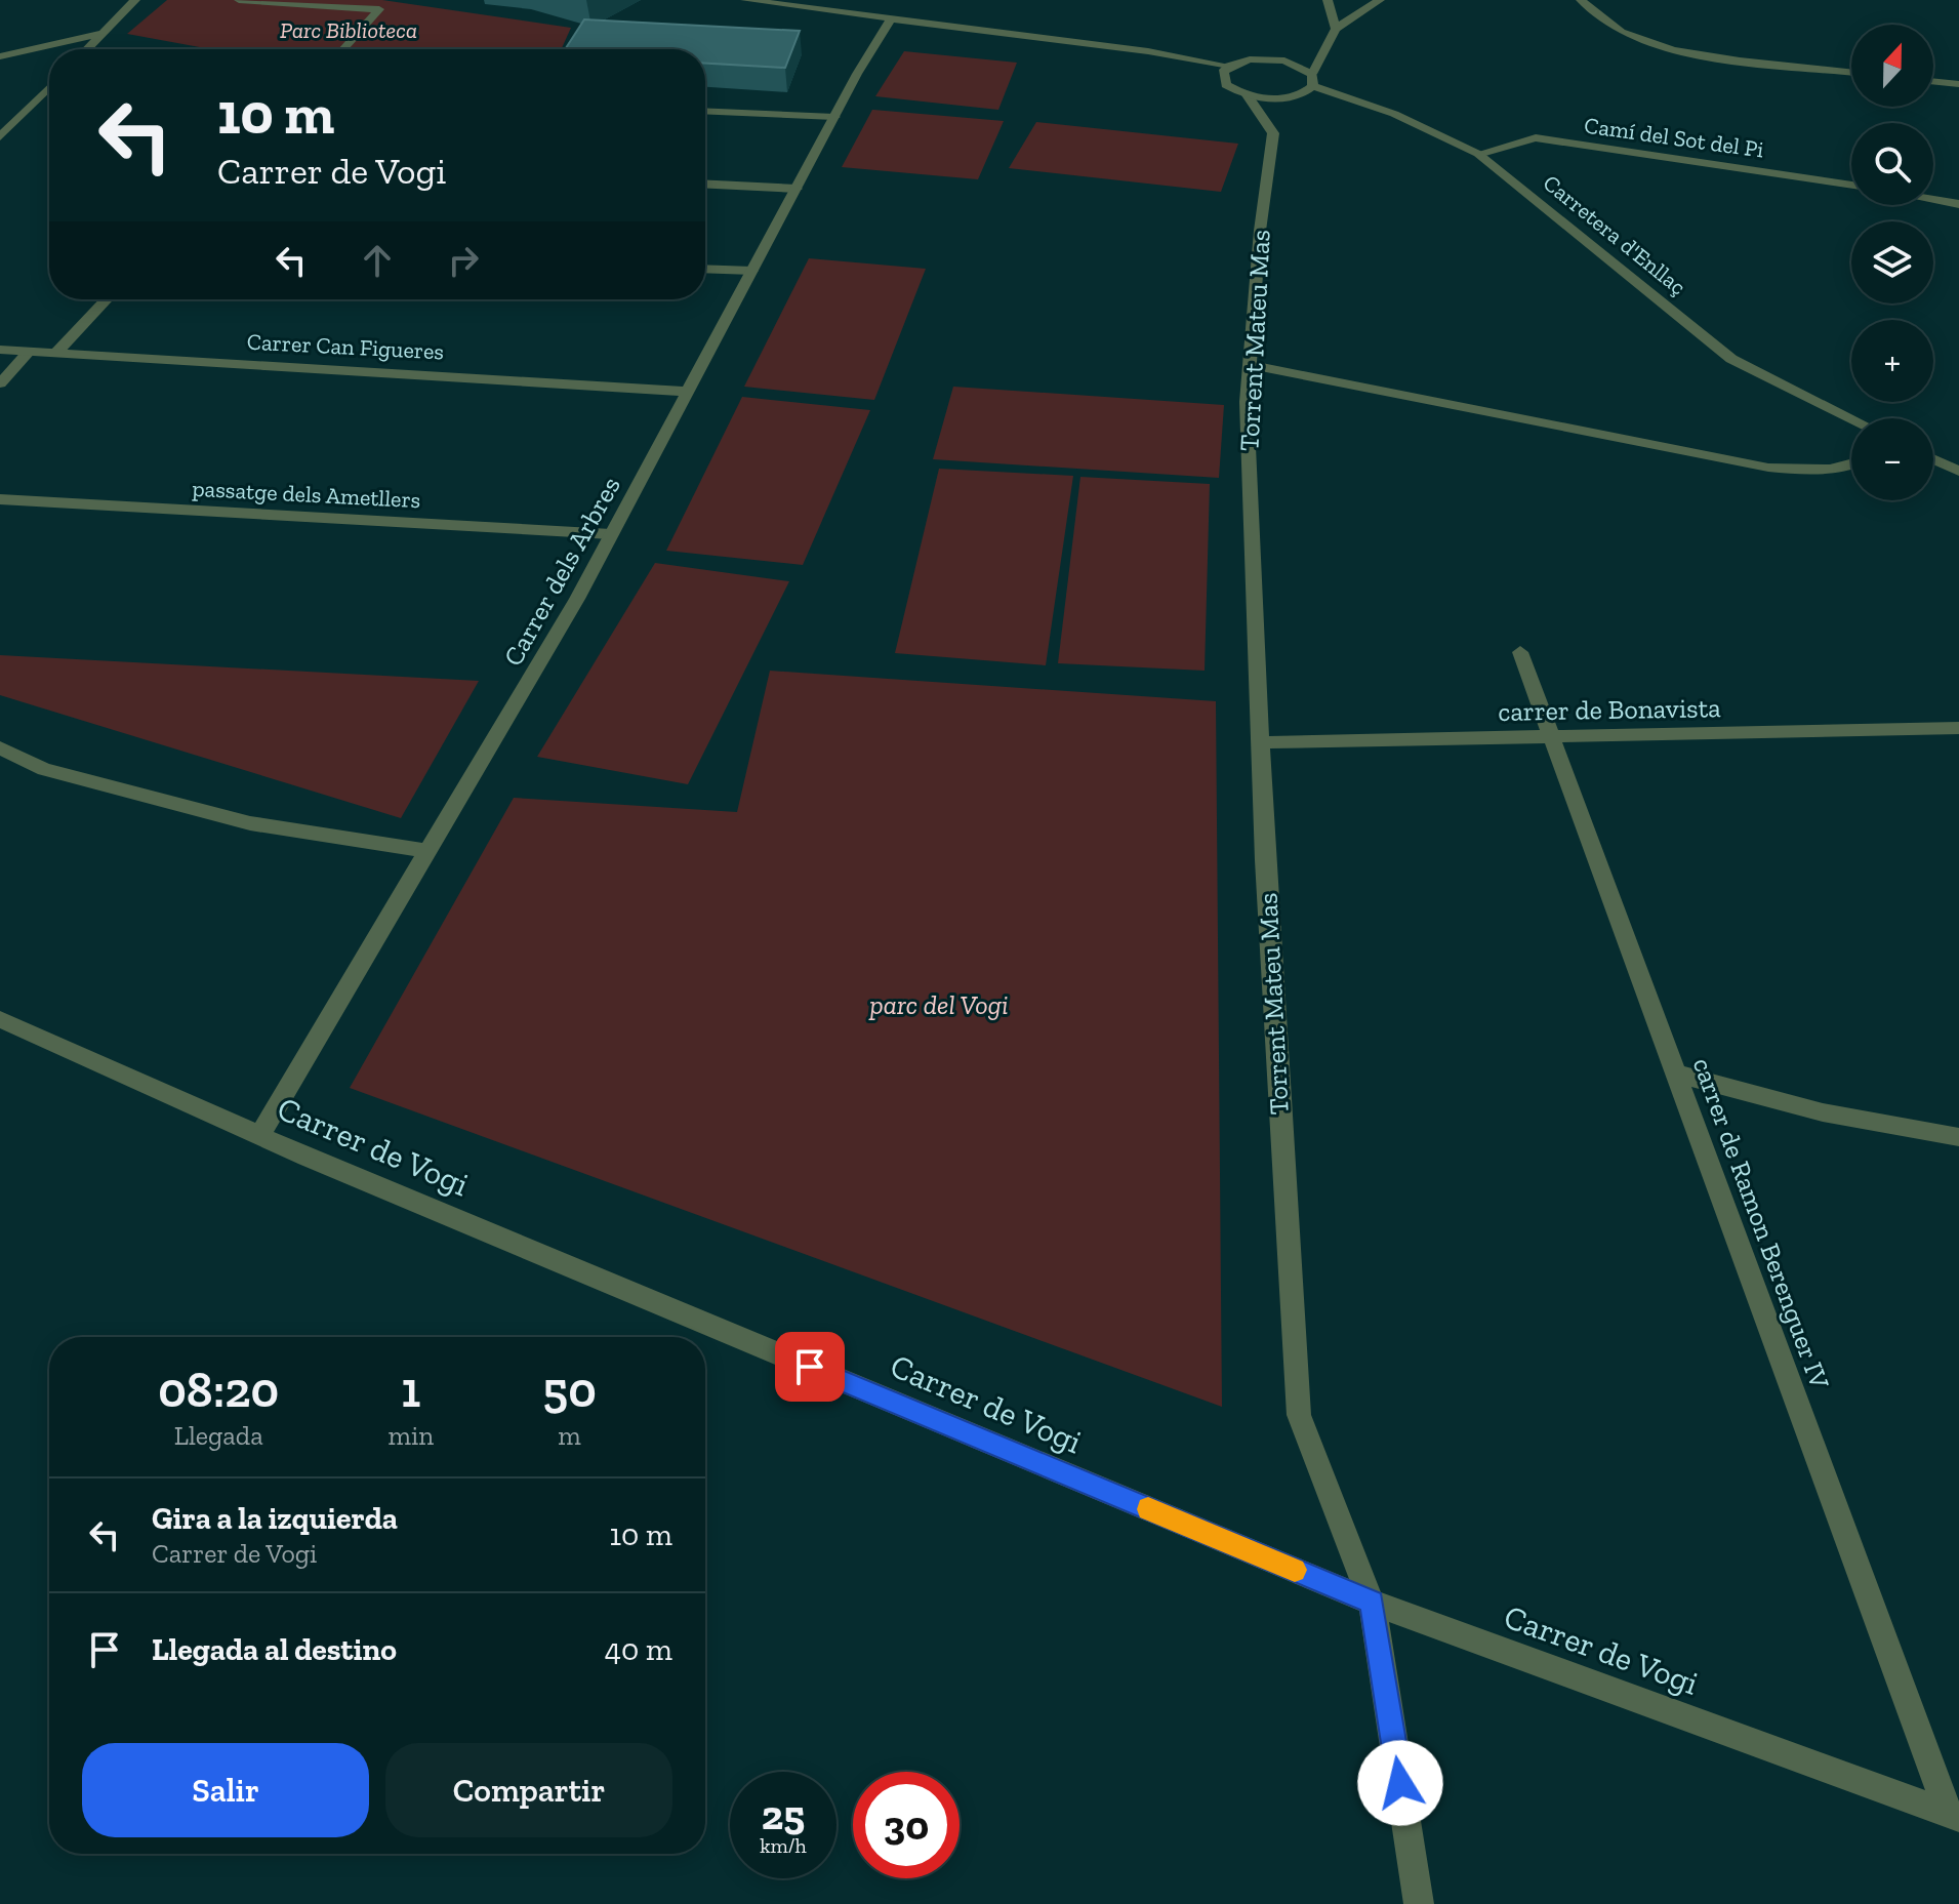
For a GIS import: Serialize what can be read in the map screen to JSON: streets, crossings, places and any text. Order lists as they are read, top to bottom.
{
  "streets": {
    "street": [
      "Camí del Sot del Pi",
      "Carretera d'Enllaç",
      "Torrent Mateu Mas",
      "Carrer Can Figueres",
      "passatge dels Ametllers",
      "Carrer dels Arbres",
      "carrer de Bonavista",
      "Carrer de Vogi",
      "carrer de Ramon Berenguer IV"
    ]
  },
  "crossings": [
    ["Camí del Sot del Pi", "Carretera d'Enllaç"],
    ["Carretera d'Enllaç", "Torrent Mateu Mas"],
    ["Torrent Mateu Mas", "carrer de Bonavista"],
    ["Torrent Mateu Mas", "Carrer de Vogi"],
    ["Carrer Can Figueres", "Carrer dels Arbres"],
    ["passatge dels Ametllers", "Carrer dels Arbres"],
    ["Carrer dels Arbres", "Carrer de Vogi"],
    ["carrer de Bonavista", "carrer de Ramon Berenguer IV"],
    ["Carrer de Vogi", "carrer de Ramon Berenguer IV"]
  ],
  "parks": ["Parc Biblioteca", "parc del Vogi"],
  "north": "top",
  "page": {
    "map_buttons": ["+", "−"],
    "turn": ["10 m", "Carrer de Vogi"],
    "eta": [
      "08:20",
      "Llegada",
      "1",
      "min",
      "50",
      "m"
    ],
    "list": [
      {
        "name": "Gira a la izquierda",
        "note": "Carrer de Vogi",
        "value": "10 m"
      },
      {
        "name": "Llegada al destino",
        "value": "40 m"
      }
    ],
    "buttons": ["Salir", "Compartir"],
    "speed": "25 km/h",
    "limit": "30"
  }
}
